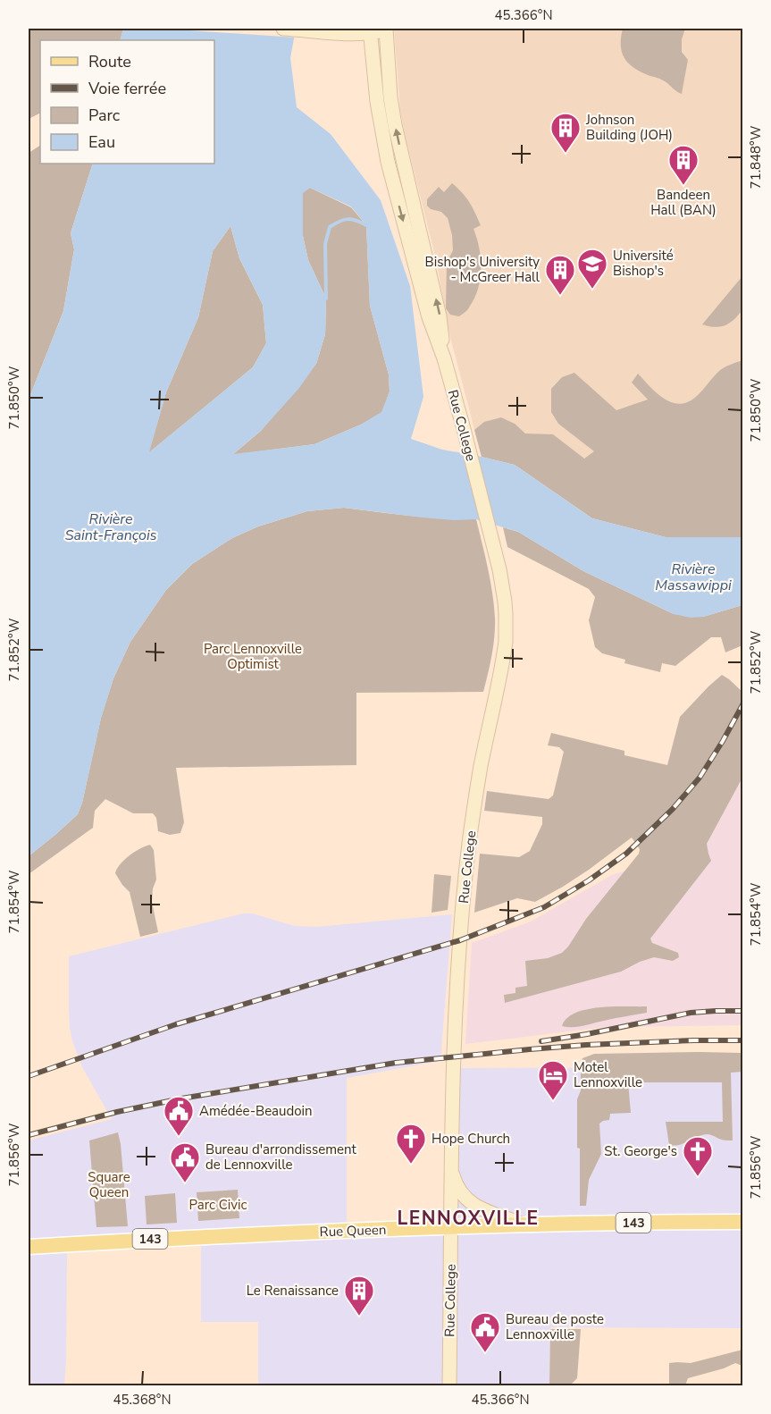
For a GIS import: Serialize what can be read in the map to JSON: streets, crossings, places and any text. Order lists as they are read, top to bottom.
{
  "streets": {
    "main road": ["Rue College", "143", "Rue Queen"]
  },
  "crossings": [
    ["Rue College", "Rue Queen"]
  ],
  "districts": ["LENNOXVILLE"],
  "water": ["Rivière Saint-François", "Rivière Massawippi"],
  "parks": ["Parc Lennoxville Optimist", "Square Queen", "Parc Civic"],
  "places": {
    "building": [
      "Johnson Building (JOH)",
      "Bandeen Hall (BAN)",
      "Bishop's University - McGreer Hall",
      "Le Renaissance"
    ],
    "school or university": ["Université Bishop's"],
    "hotel": ["Motel Lennoxville"],
    "public building": ["Amédée-Beaudoin", "Bureau d'arrondissement de Lennoxville", "Bureau de poste Lennoxville"],
    "church": ["Hope Church", "St. George's"]
  },
  "legend": [
    "Route",
    "Voie ferrée",
    "Parc",
    "Eau"
  ],
  "coordinates": [
    "45.366°N",
    "71.848°W",
    "71.850°W",
    "71.852°W",
    "71.854°W",
    "71.856°W",
    "45.368°N"
  ]
}
